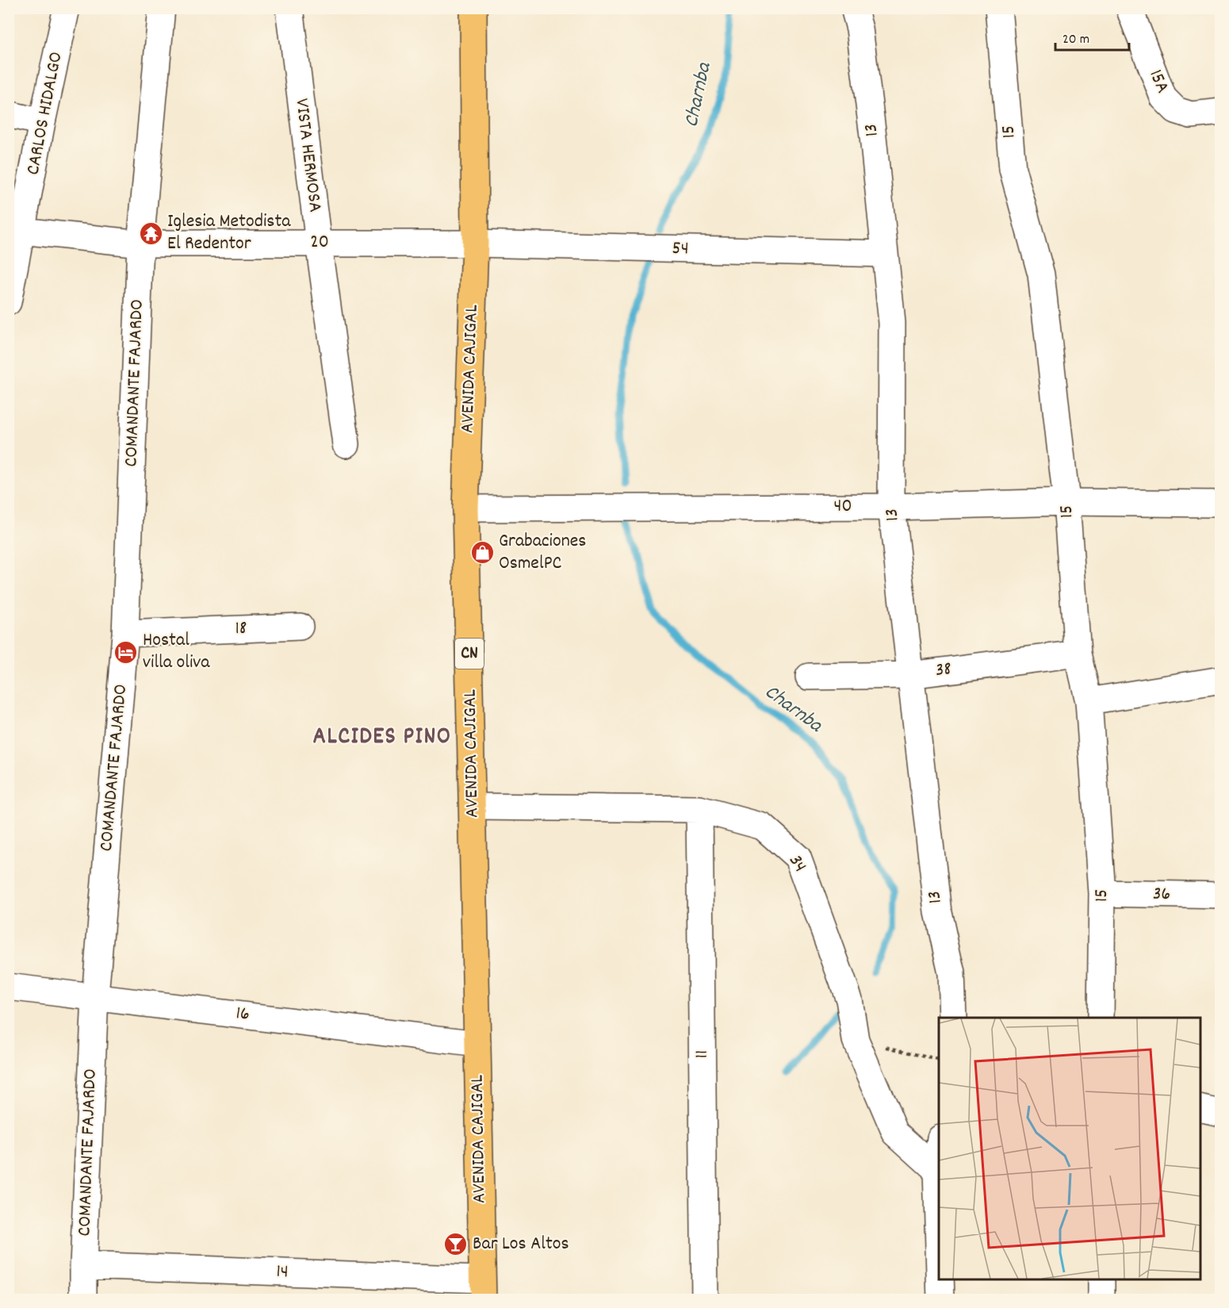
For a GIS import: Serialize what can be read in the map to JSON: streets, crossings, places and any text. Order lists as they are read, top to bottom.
{
  "streets": {
    "main road": ["AVENIDA CAJIGAL", "CN"],
    "street": [
      "15A",
      "CARLOS HIDALGO",
      "13",
      "15",
      "VISTA HERMOSA",
      "20",
      "54",
      "COMANDANTE FAJARDO",
      "40",
      "18",
      "38",
      "34",
      "36",
      "16",
      "11",
      "14"
    ]
  },
  "crossings": [
    ["CARLOS HIDALGO", "20"],
    ["13", "54"],
    ["13", "40"],
    ["13", "38"],
    ["15", "40"],
    ["15", "38"],
    ["15", "36"],
    ["VISTA HERMOSA", "20"],
    ["20", "54"],
    ["20", "AVENIDA CAJIGAL"],
    ["20", "COMANDANTE FAJARDO"],
    ["54", "AVENIDA CAJIGAL"],
    ["AVENIDA CAJIGAL", "40"],
    ["AVENIDA CAJIGAL", "34"],
    ["AVENIDA CAJIGAL", "16"],
    ["AVENIDA CAJIGAL", "14"],
    ["COMANDANTE FAJARDO", "18"],
    ["COMANDANTE FAJARDO", "16"],
    ["COMANDANTE FAJARDO", "14"],
    ["34", "11"]
  ],
  "districts": ["ALCIDES PINO"],
  "water": ["Charnba"],
  "places": {
    "temple": ["Iglesia Metodista El Redentor"],
    "shop": ["Grabaciones OsmelPC"],
    "hotel": ["Hostal villa oliva"],
    "bar": ["Bar Los Altos"]
  },
  "scale_bar": "20 m"
}
